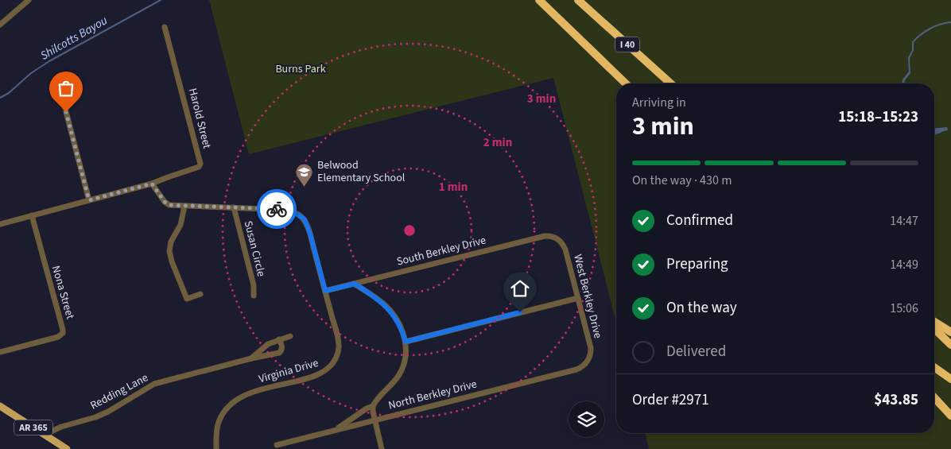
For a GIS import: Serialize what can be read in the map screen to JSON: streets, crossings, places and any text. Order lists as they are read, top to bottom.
{
  "streets": {
    "highway": ["I 40"],
    "main road": ["AR 365"],
    "street": [
      "Harold Street",
      "Susan Circle",
      "South Berkley Drive",
      "Nona Street",
      "West Berkley Drive",
      "Virginia Drive",
      "Redding Lane",
      "North Berkley Drive"
    ]
  },
  "crossings": [
    ["Harold Street", "Virginia Drive"],
    ["Susan Circle", "Virginia Drive"],
    ["South Berkley Drive", "West Berkley Drive"],
    ["South Berkley Drive", "Virginia Drive"],
    ["West Berkley Drive", "North Berkley Drive"],
    ["Redding Lane", "AR 365"]
  ],
  "water": ["Shilcotts Bayou"],
  "parks": ["Burns Park"],
  "places": {
    "school or university": ["Belwood Elementary School"]
  },
  "page": {
    "heading": ["3 min", "Arriving in", "15:18–15:23"],
    "panel": ["Order #2971", "$43.85"],
    "bar": "On the way · 430 m",
    "list": [
      ["Confirmed", "14:47"],
      ["Preparing", "14:49"],
      ["On the way", "15:06"],
      "Delivered"
    ]
  },
  "rings": ["3 min", "2 min", "1 min"]
}
